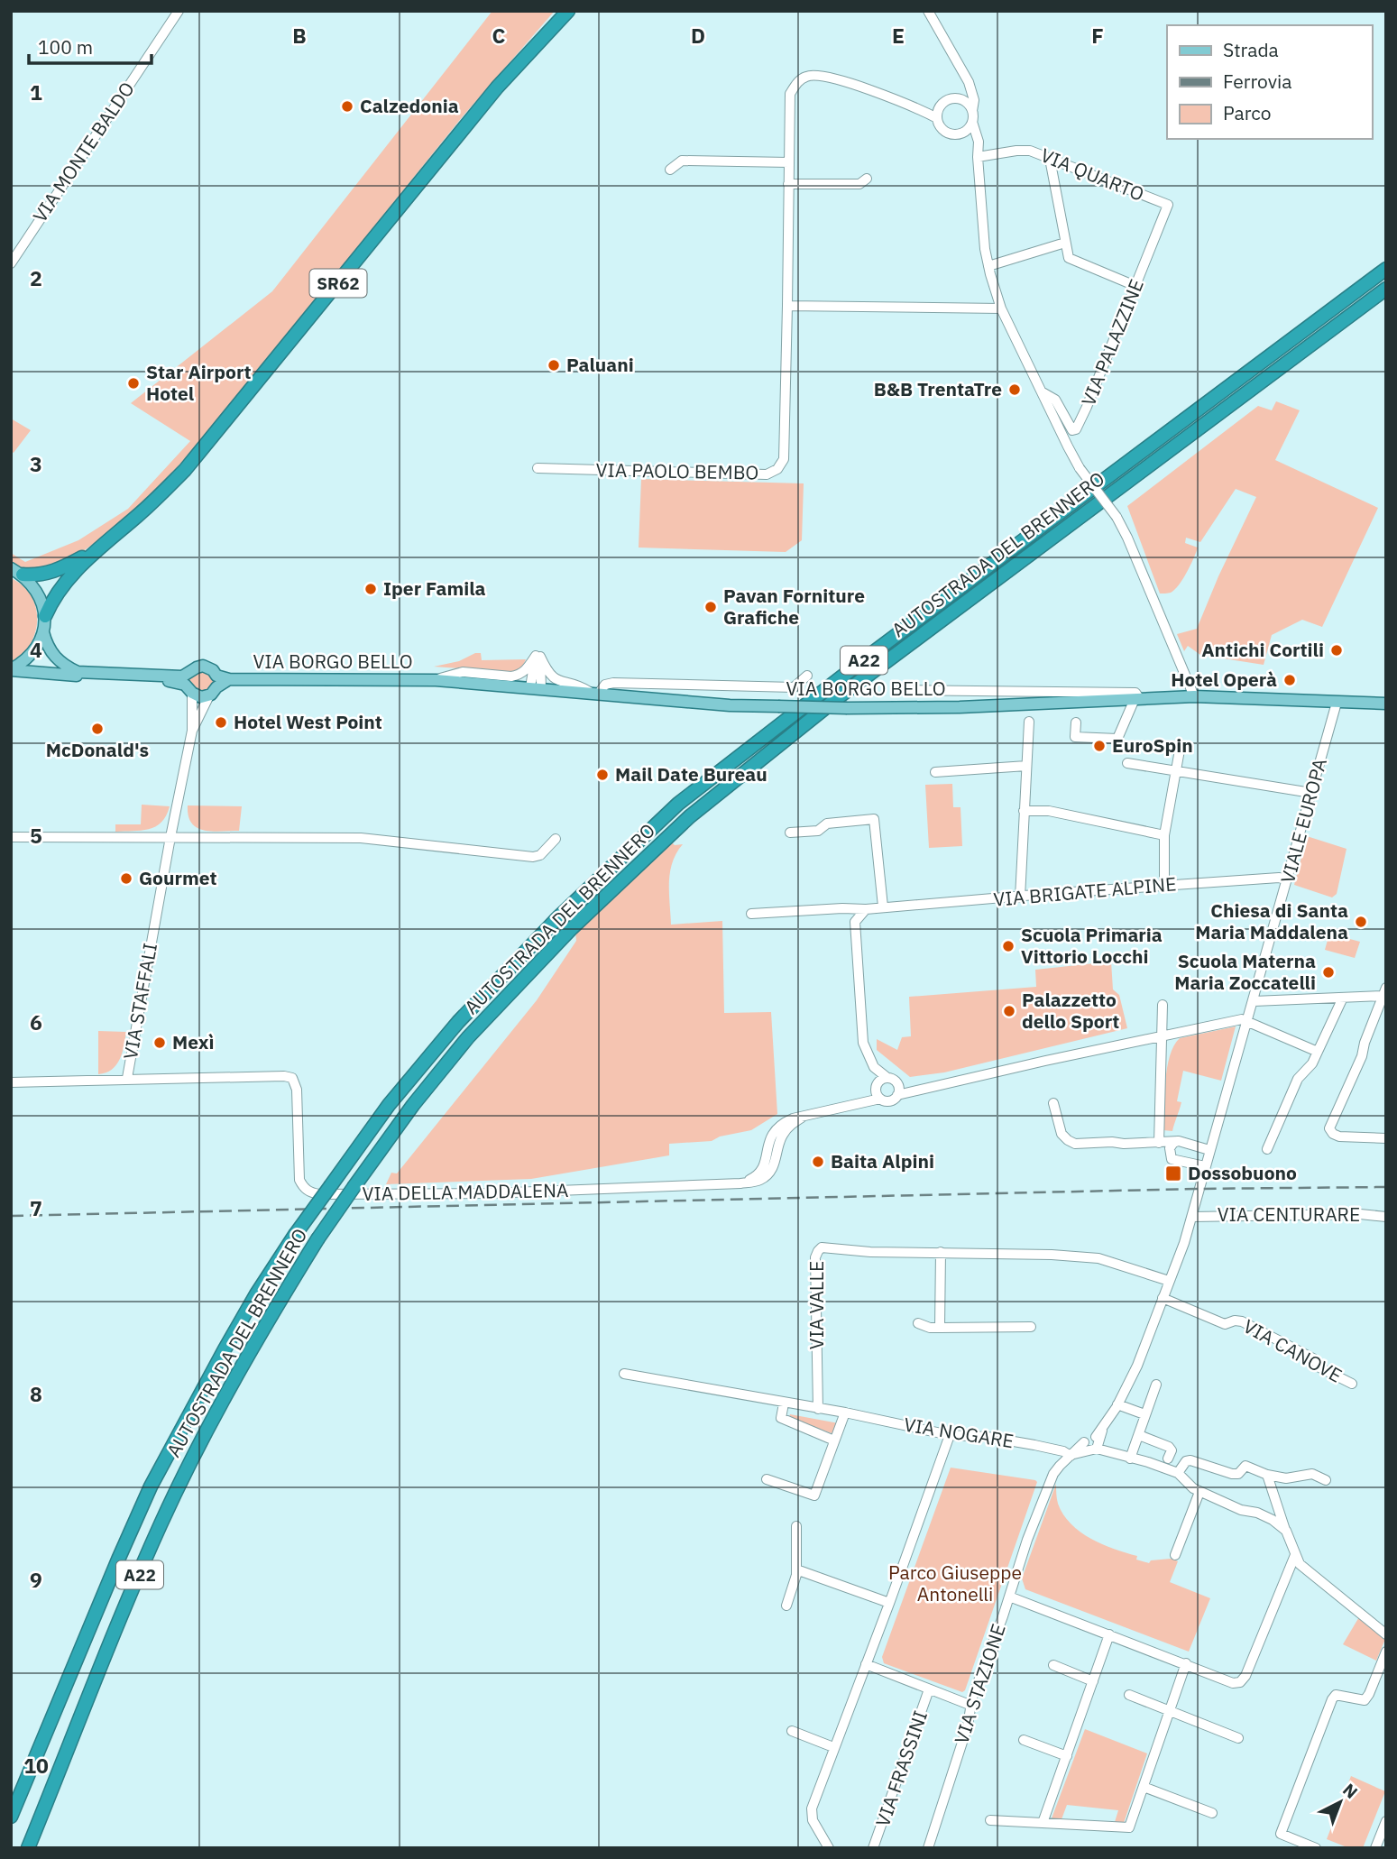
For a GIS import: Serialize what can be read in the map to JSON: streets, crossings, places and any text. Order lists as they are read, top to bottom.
{
  "streets": {
    "highway": ["SR62", "AUTOSTRADA DEL BRENNERO", "A22"],
    "main road": ["VIA BORGO BELLO"],
    "street": [
      "VIA MONTE BALDO",
      "VIA QUARTO",
      "VIA PALAZZINE",
      "VIA PAOLO BEMBO",
      "VIALE EUROPA",
      "VIA BRIGATE ALPINE",
      "VIA STAFFALI",
      "VIA DELLA MADDALENA",
      "VIA CENTURARE",
      "VIA VALLE",
      "VIA CANOVE",
      "VIA NOGARE",
      "VIA STAZIONE",
      "VIA FRASSINI"
    ]
  },
  "crossings": [
    ["VIA QUARTO", "VIA PALAZZINE"],
    ["SR62", "VIA BORGO BELLO"],
    ["VIA BORGO BELLO", "VIALE EUROPA"],
    ["VIA BORGO BELLO", "VIA STAFFALI"],
    ["VIALE EUROPA", "VIA BRIGATE ALPINE"],
    ["VIALE EUROPA", "VIA DELLA MADDALENA"],
    ["VIALE EUROPA", "VIA STAZIONE"],
    ["VIA STAFFALI", "VIA DELLA MADDALENA"],
    ["VIA CENTURARE", "VIA STAZIONE"],
    ["VIA VALLE", "VIA NOGARE"],
    ["VIA VALLE", "VIA STAZIONE"],
    ["VIA CANOVE", "VIA STAZIONE"],
    ["VIA NOGARE", "VIA STAZIONE"],
    ["VIA STAZIONE", "VIA FRASSINI"]
  ],
  "parks": ["Parco Giuseppe Antonelli"],
  "places": {
    "other": [
      "Calzedonia",
      "Paluani",
      "Star Airport Hotel",
      "B&B TrentaTre",
      "Iper Famila",
      "Pavan Forniture Grafiche",
      "Antichi Cortili",
      "Hotel Operà",
      "Hotel West Point",
      "McDonald's",
      "EuroSpin",
      "Mail Date Bureau",
      "Gourmet",
      "Chiesa di Santa Maria Maddalena",
      "Scuola Primaria Vittorio Locchi",
      "Scuola Materna Maria Zoccatelli",
      "Palazzetto dello Sport",
      "Mexì",
      "Baita Alpini"
    ],
    "transit": ["Dossobuono"]
  },
  "legend": ["Strada", "Ferrovia", "Parco"],
  "scale_bar": "100 m",
  "north": "top right",
  "grid": {
    "columns": [
      "B",
      "C",
      "D",
      "E",
      "F"
    ],
    "rows": [
      "1",
      "2",
      "3",
      "4",
      "5",
      "6",
      "7",
      "8",
      "9",
      "10"
    ]
  }
}
